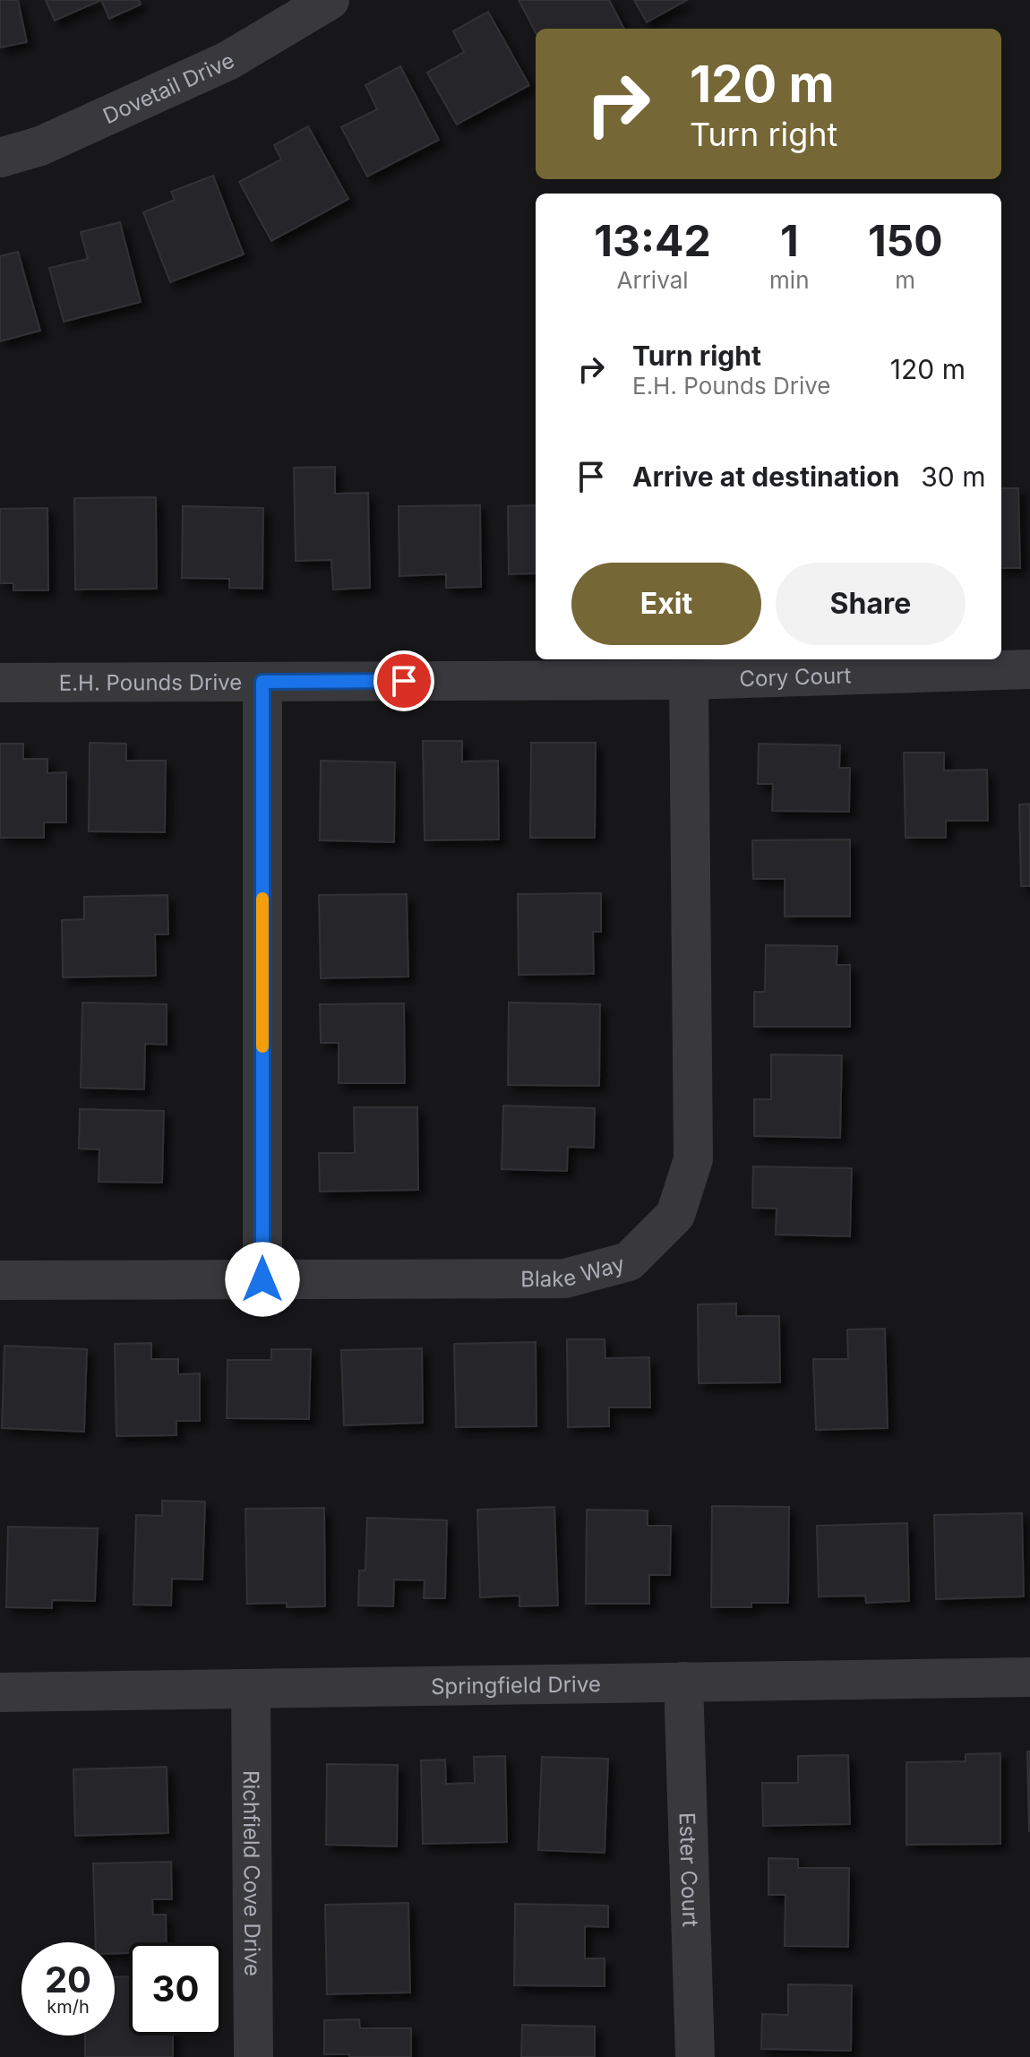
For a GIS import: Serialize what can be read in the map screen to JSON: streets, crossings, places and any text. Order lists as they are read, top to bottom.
{
  "streets": {
    "street": [
      "Dovetail Drive",
      "Cory Court",
      "E.H. Pounds Drive",
      "Blake Way",
      "Springfield Drive",
      "Ester Court",
      "Richfield Cove Drive"
    ]
  },
  "crossings": [
    ["Cory Court", "E.H. Pounds Drive"],
    ["Cory Court", "Blake Way"],
    ["E.H. Pounds Drive", "Blake Way"],
    ["Springfield Drive", "Ester Court"],
    ["Springfield Drive", "Richfield Cove Drive"]
  ],
  "page": {
    "turn": ["120 m", "Turn right"],
    "eta": [
      "13:42",
      "Arrival",
      "1",
      "min",
      "150",
      "m"
    ],
    "list": [
      {
        "name": "Turn right",
        "note": "E.H. Pounds Drive",
        "value": "120 m"
      },
      {
        "name": "Arrive at destination",
        "value": "30 m"
      }
    ],
    "buttons": ["Exit", "Share"],
    "speed": "20 km/h",
    "limit": "30"
  }
}
